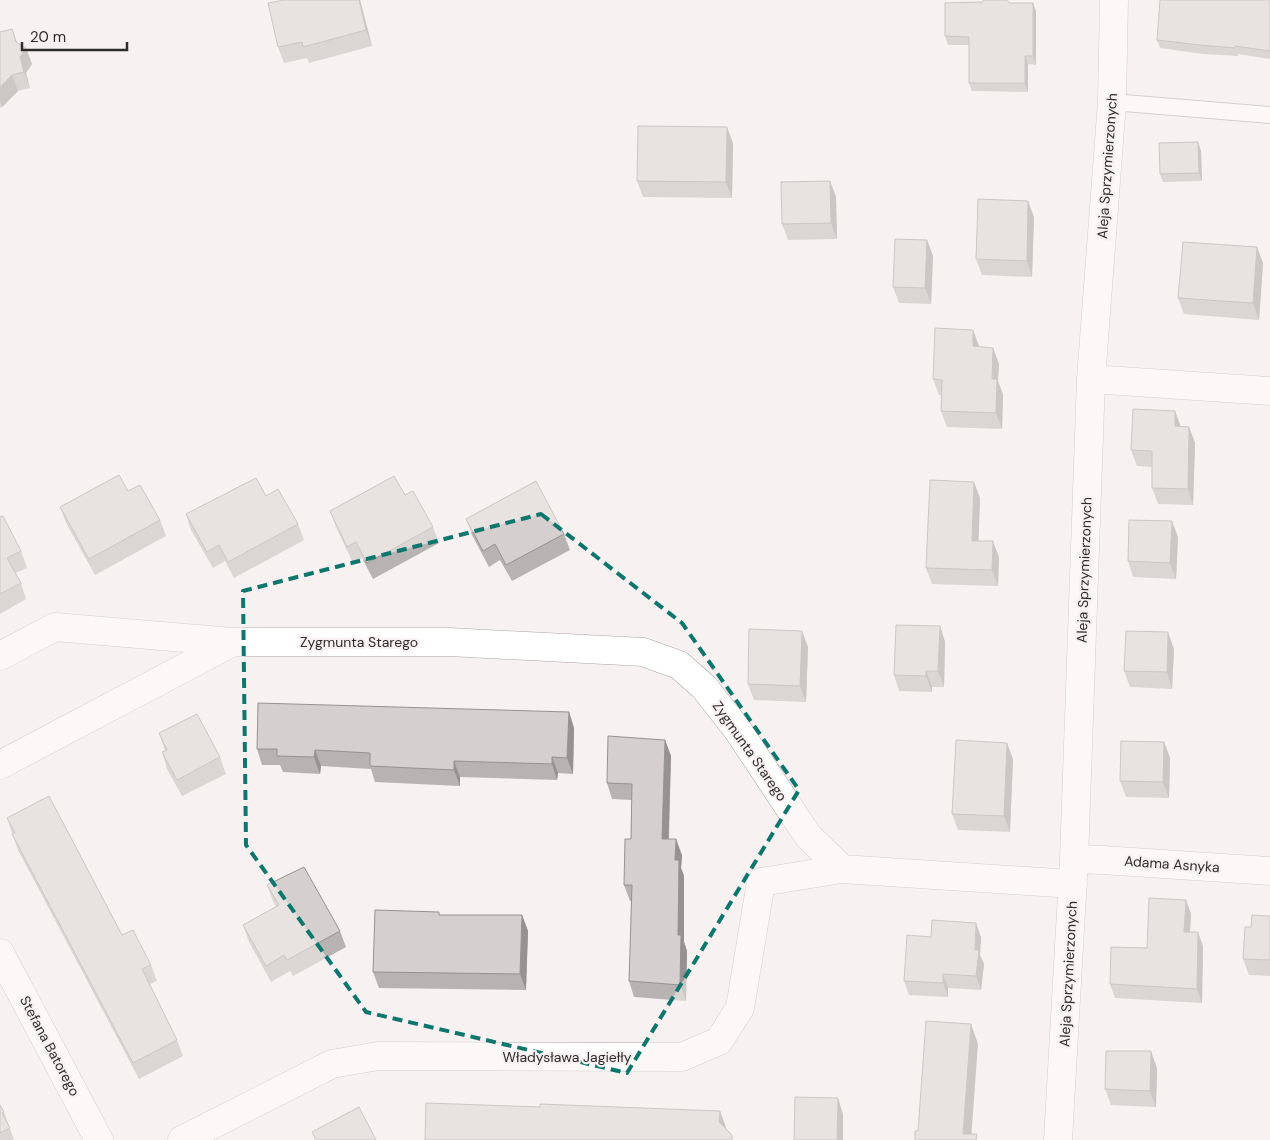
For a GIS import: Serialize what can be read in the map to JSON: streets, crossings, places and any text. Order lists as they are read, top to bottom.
{
  "streets": {
    "street": [
      "Aleja Sprzymierzonych",
      "Zygmunta Starego",
      "Adama Asnyka",
      "Stefana Batorego",
      "Władysława Jagiełły"
    ]
  },
  "crossings": [
    ["Aleja Sprzymierzonych", "Adama Asnyka"],
    ["Zygmunta Starego", "Władysława Jagiełły"]
  ],
  "scale_bar": "20 m"
}
